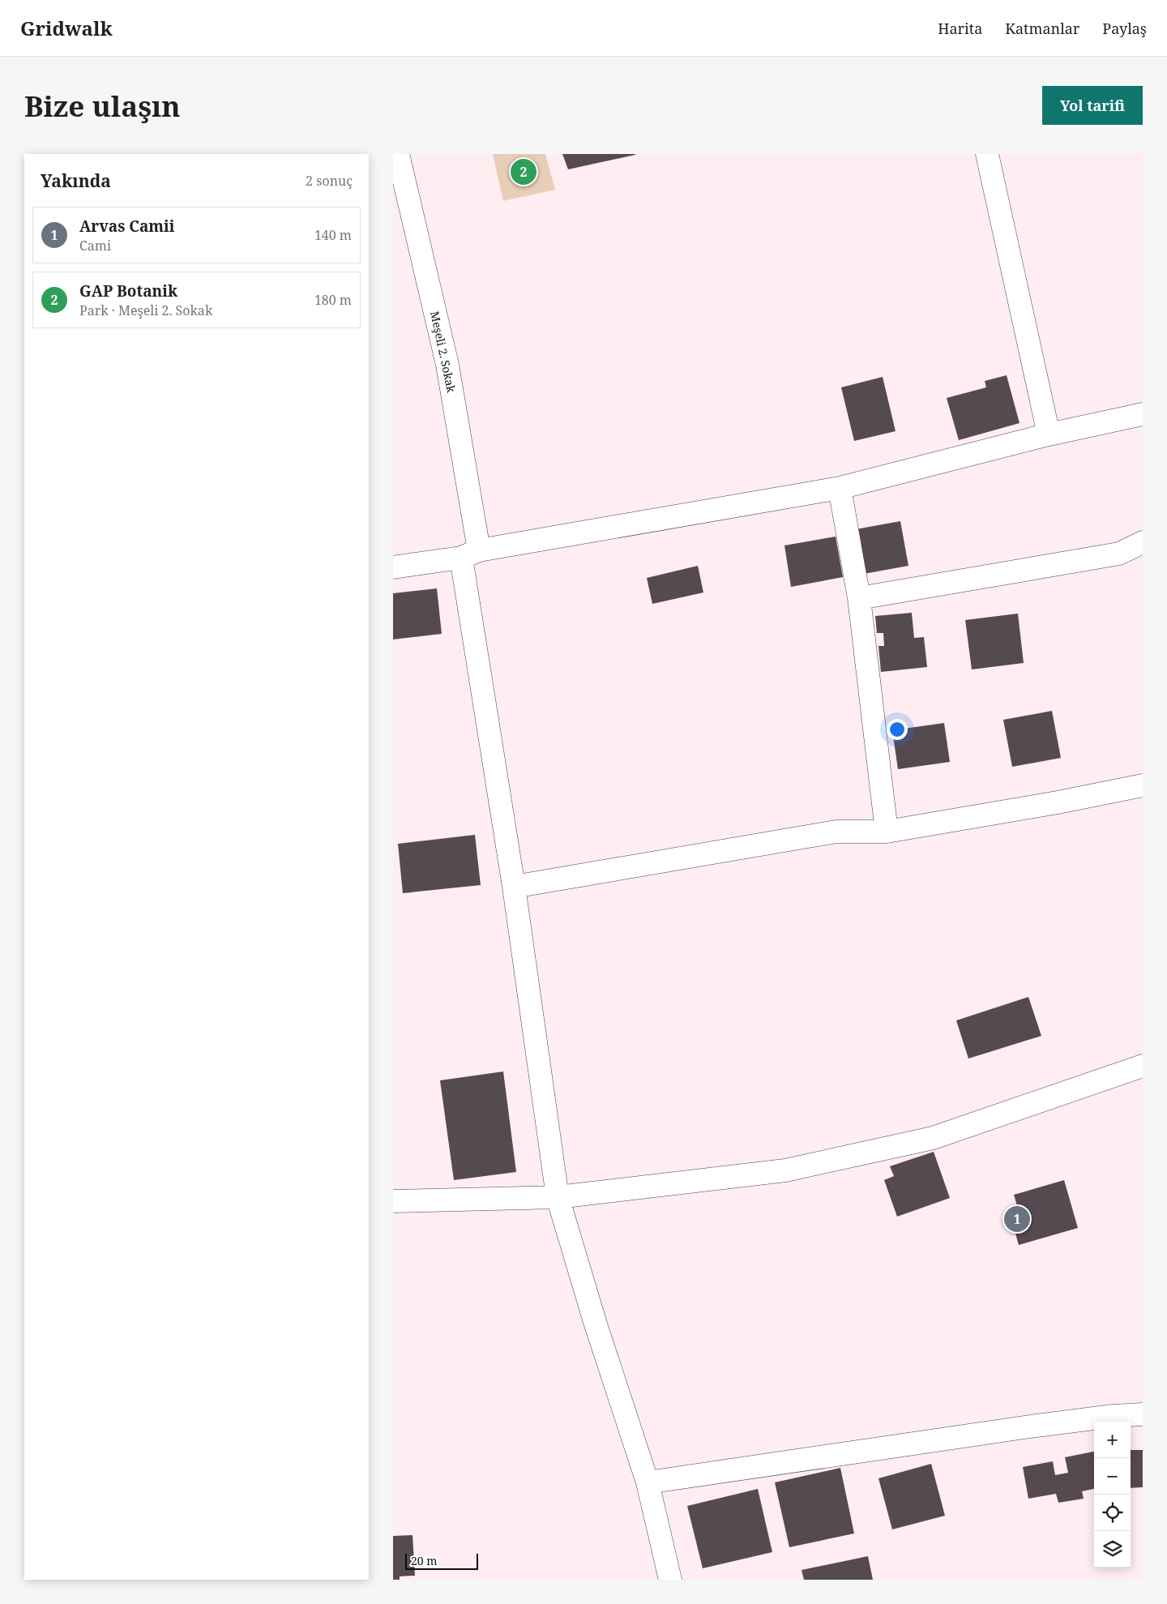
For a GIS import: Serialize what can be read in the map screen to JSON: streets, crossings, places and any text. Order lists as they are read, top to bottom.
{
  "streets": {
    "street": ["Meşeli 2. Sokak"]
  },
  "scale_bar": "20 m",
  "page": {
    "header": "Gridwalk",
    "nav": ["Harita", "Katmanlar", "Paylaş"],
    "buttons": "Yol tarifi",
    "title": "Bize ulaşın",
    "heading": ["Yakında", "2 sonuç"],
    "pins": ["2", "1"],
    "list": [
      {
        "mark": "1",
        "name": "Arvas Camii",
        "note": "Cami",
        "value": "140 m"
      },
      {
        "mark": "2",
        "name": "GAP Botanik",
        "note": "Park · Meşeli 2. Sokak",
        "value": "180 m"
      }
    ],
    "map_buttons": ["+", "−"],
    "scale": "20 m"
  }
}
